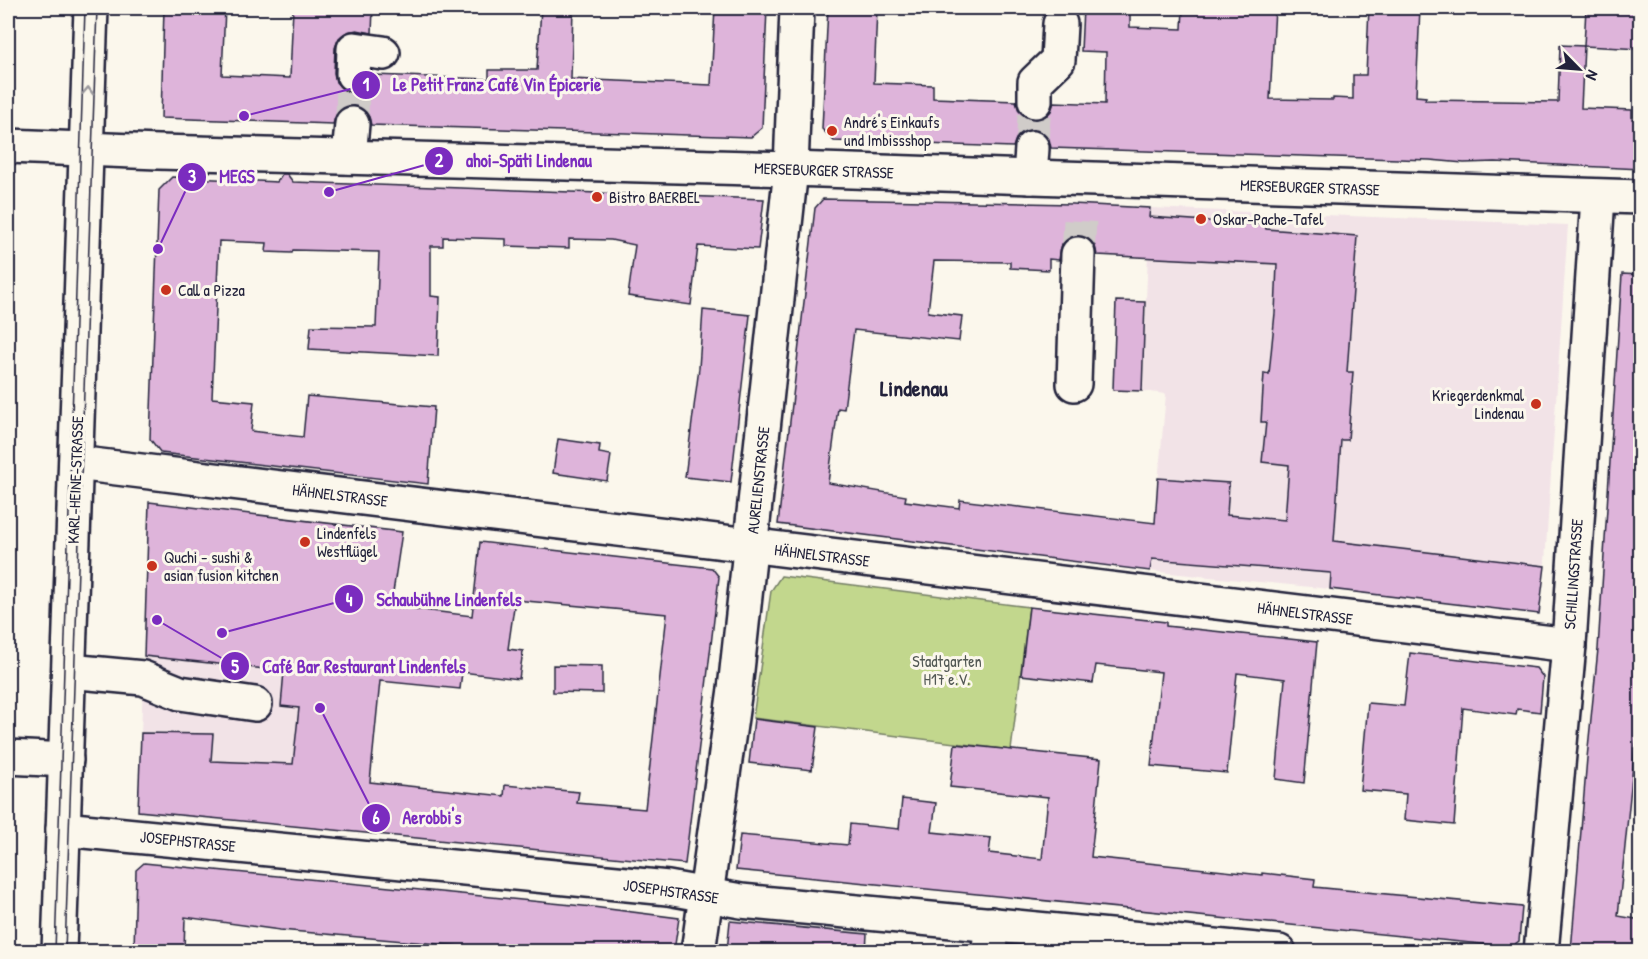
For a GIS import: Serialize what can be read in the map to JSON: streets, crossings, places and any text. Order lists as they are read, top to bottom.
{
  "streets": {
    "street": [
      "MERSEBURGER STRASSE",
      "KARL-HEINE-STRASSE",
      "AURELIENSTRASSE",
      "HÄHNELSTRASSE",
      "SCHILLINGSTRASSE",
      "JOSEPHSTRASSE"
    ]
  },
  "crossings": [
    ["MERSEBURGER STRASSE", "KARL-HEINE-STRASSE"],
    ["MERSEBURGER STRASSE", "AURELIENSTRASSE"],
    ["MERSEBURGER STRASSE", "SCHILLINGSTRASSE"],
    ["KARL-HEINE-STRASSE", "HÄHNELSTRASSE"],
    ["KARL-HEINE-STRASSE", "JOSEPHSTRASSE"],
    ["AURELIENSTRASSE", "HÄHNELSTRASSE"],
    ["AURELIENSTRASSE", "JOSEPHSTRASSE"],
    ["HÄHNELSTRASSE", "SCHILLINGSTRASSE"]
  ],
  "districts": ["Lindenau"],
  "parks": ["Stadtgarten H17 e.V."],
  "places": [
    "Le Petit Franz Café Vin Épicerie",
    "André's Einkaufs und Imbissshop",
    "ahoi-Späti Lindenau",
    "Bistro BAERBEL",
    "Oskar-Pache-Tafel",
    "MEGS",
    "Call a Pizza",
    "Kriegerdenkmal Lindenau",
    "Lindenfels Westflügel",
    "Quchi - sushi & asian fusion kitchen",
    "Café Bar Restaurant Lindenfels",
    "Schaubühne Lindenfels",
    "Aerobbi's"
  ],
  "north": "bottom right"
}
